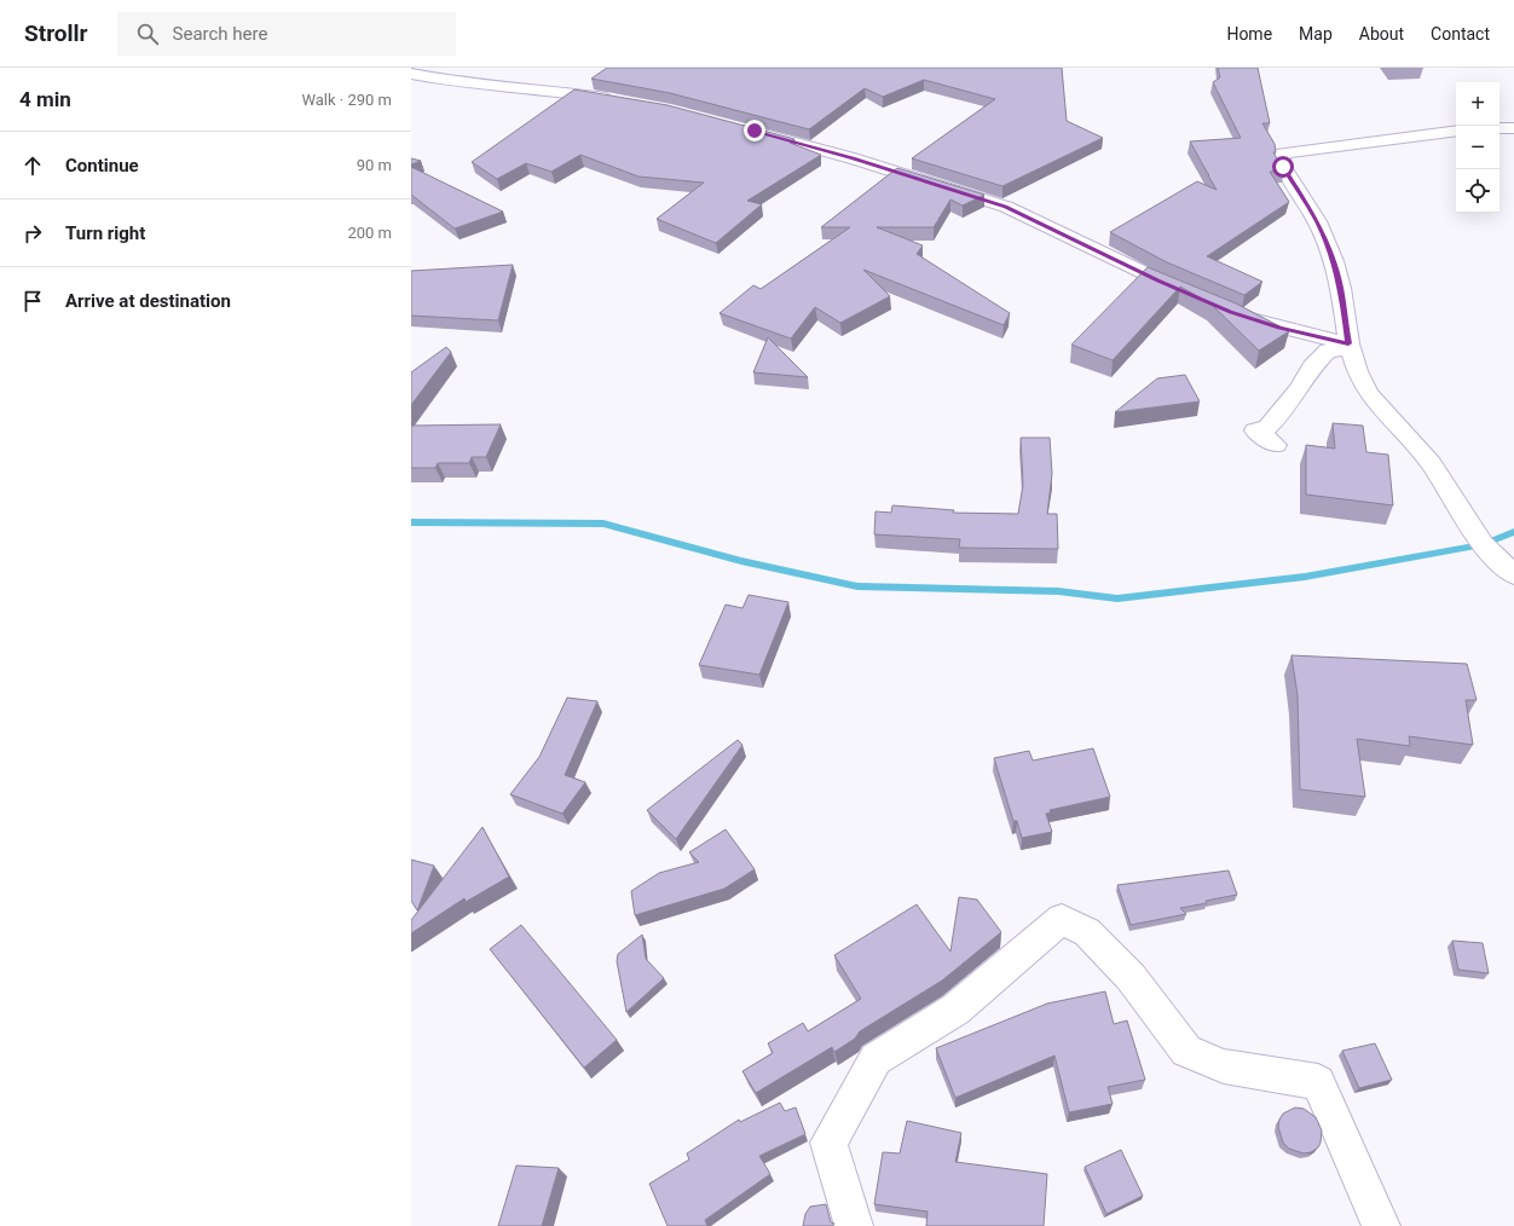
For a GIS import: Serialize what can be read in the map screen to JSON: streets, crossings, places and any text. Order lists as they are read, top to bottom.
{
  "page": {
    "header": "Strollr",
    "search": "Search here",
    "nav": [
      "Home",
      "Map",
      "About",
      "Contact"
    ],
    "heading": ["4 min", "Walk · 290 m"],
    "map_buttons": ["+", "−"],
    "list": [
      ["Continue", "90 m"],
      ["Turn right", "200 m"],
      "Arrive at destination"
    ]
  }
}
